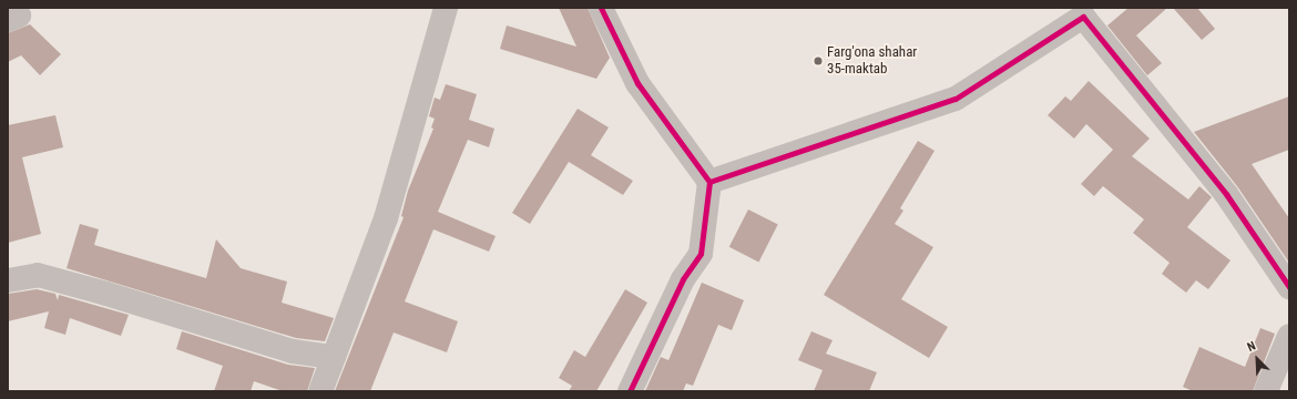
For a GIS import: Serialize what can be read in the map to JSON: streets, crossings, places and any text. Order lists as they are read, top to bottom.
{
  "places": ["Farg'ona shahar 35-maktab"],
  "north": "top left"
}
